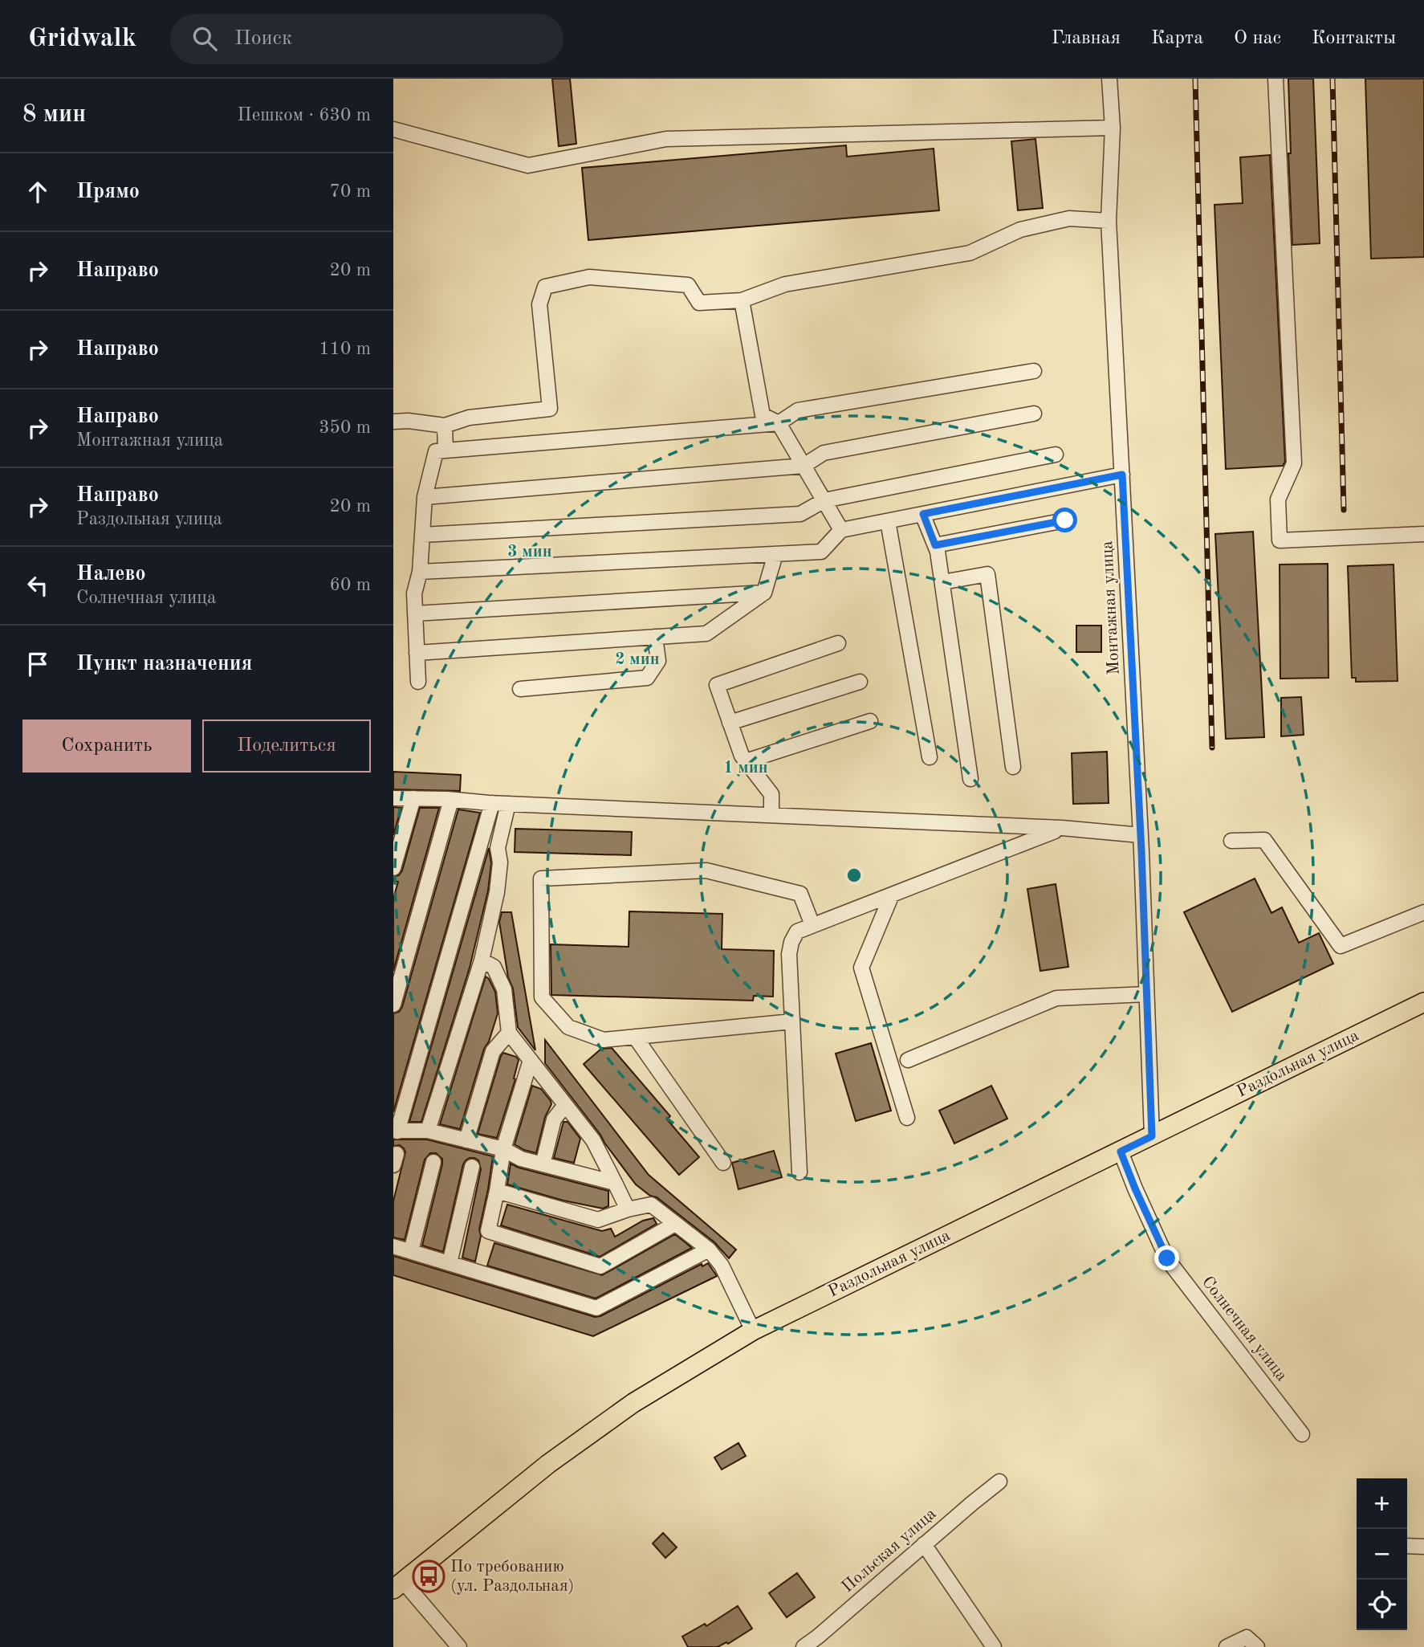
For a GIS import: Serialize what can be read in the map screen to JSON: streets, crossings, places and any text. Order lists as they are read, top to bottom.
{
  "streets": {
    "main road": ["Раздольная улица"],
    "street": ["Монтажная улица", "Солнечная улица", "Польская улица"]
  },
  "crossings": [
    ["Монтажная улица", "Раздольная улица"],
    ["Раздольная улица", "Солнечная улица"]
  ],
  "places": {
    "bus stop": ["По требованию (ул. Раздольная)"]
  },
  "page": {
    "header": "Gridwalk",
    "search": "Поиск",
    "nav": [
      "Главная",
      "Карта",
      "О нас",
      "Контакты"
    ],
    "heading": ["8 мин", "Пешком · 630 m"],
    "list": [
      ["Прямо", "70 m"],
      ["Направо", "20 m"],
      ["Направо", "110 m"],
      ["Направо", "Монтажная улица", "350 m"],
      ["Направо", "Раздольная улица", "20 m"],
      ["Налево", "Солнечная улица", "60 m"],
      "Пункт назначения"
    ],
    "buttons": ["Сохранить", "Поделиться"],
    "map_buttons": ["+", "−"]
  },
  "rings": ["3 мин", "2 мин", "1 мин"]
}
